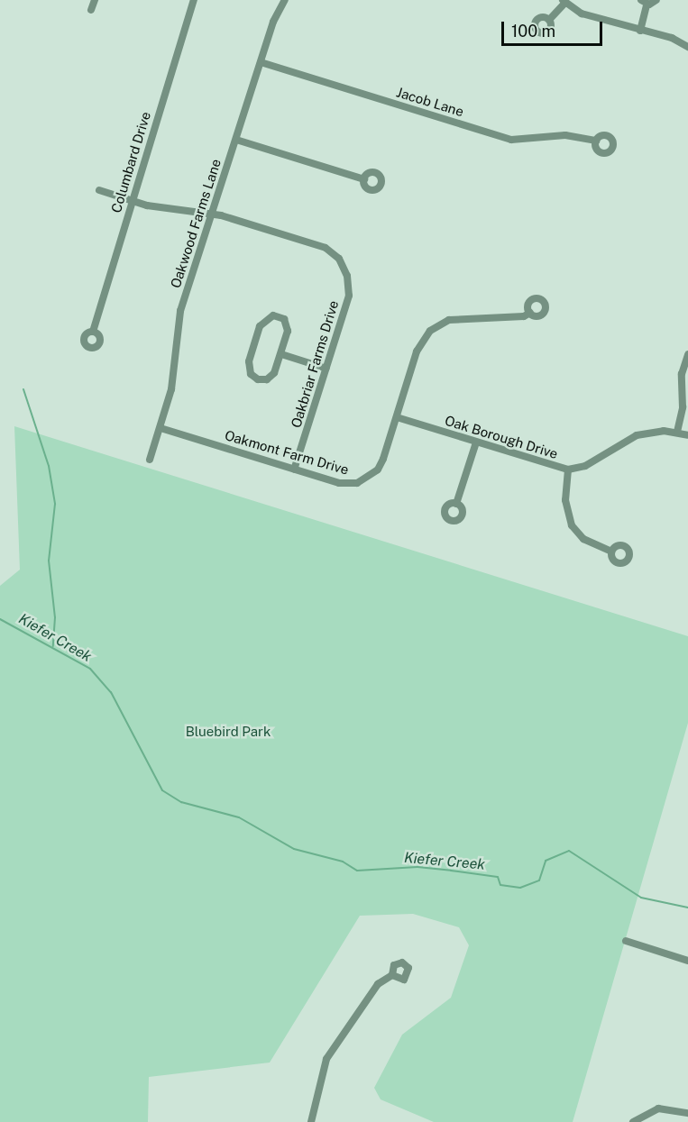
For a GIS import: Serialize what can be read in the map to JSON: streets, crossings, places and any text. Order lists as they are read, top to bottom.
{
  "streets": {
    "street": [
      "Jacob Lane",
      "Columbard Drive",
      "Oakwood Farms Lane",
      "Oakbriar Farms Drive",
      "Oak Borough Drive",
      "Oakmont Farm Drive"
    ]
  },
  "crossings": [
    ["Jacob Lane", "Oakwood Farms Lane"],
    ["Columbard Drive", "Oakbriar Farms Drive"],
    ["Oakwood Farms Lane", "Oakbriar Farms Drive"],
    ["Oakwood Farms Lane", "Oakmont Farm Drive"],
    ["Oakbriar Farms Drive", "Oakmont Farm Drive"],
    ["Oak Borough Drive", "Oakmont Farm Drive"]
  ],
  "water": ["Kiefer Creek"],
  "parks": ["Bluebird Park"],
  "scale_bar": "100 m"
}
